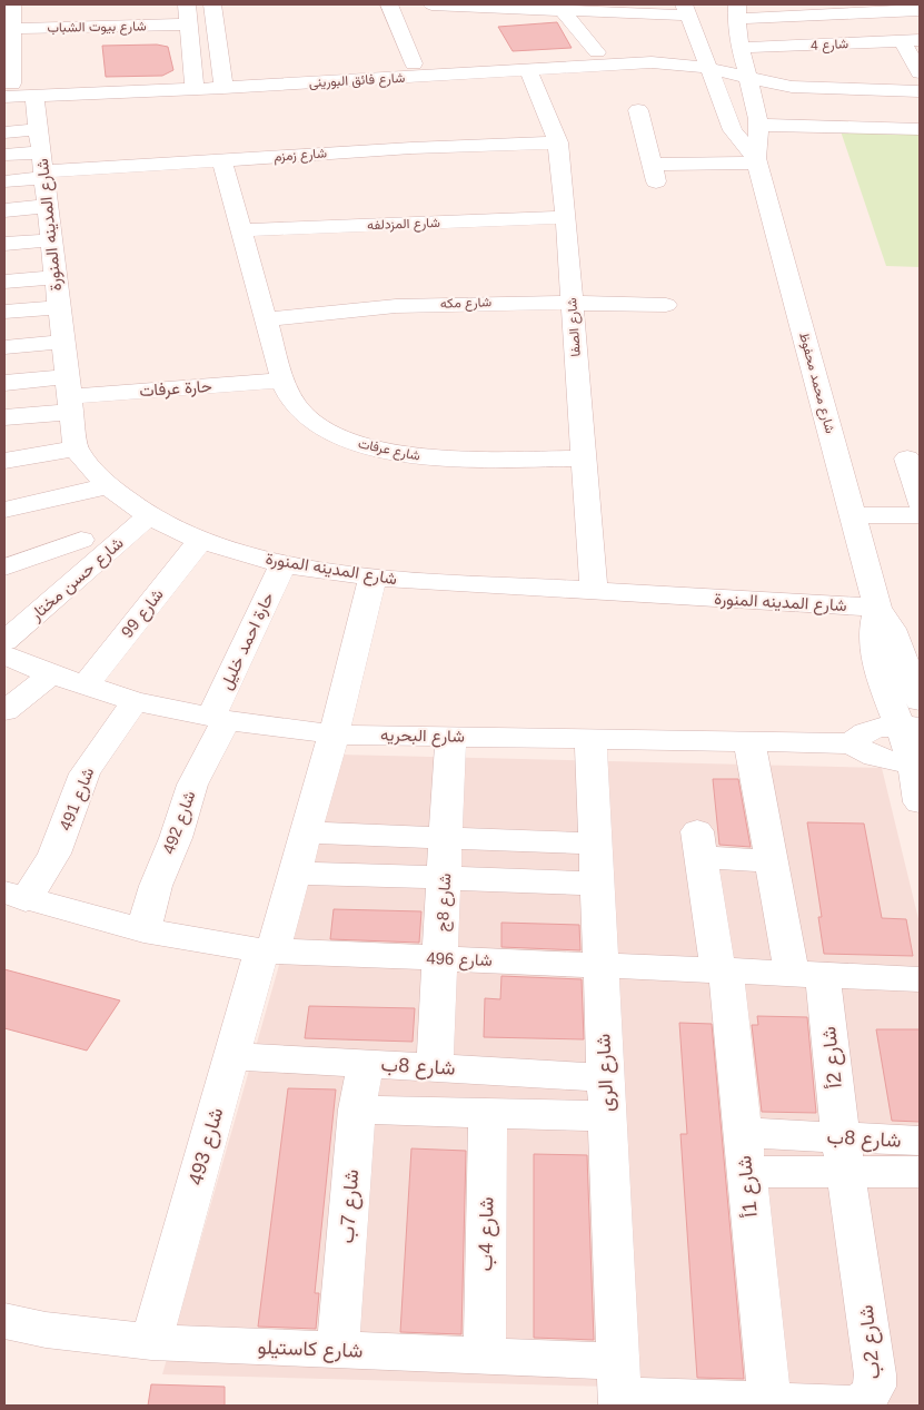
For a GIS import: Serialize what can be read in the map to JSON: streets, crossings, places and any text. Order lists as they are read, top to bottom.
{
  "streets": {
    "street": [
      "شارع بيوت الشباب",
      "شارع 4",
      "شارع فائق البورينى",
      "شارع زمزم",
      "شارع المزدلفه",
      "شارع المدينه المنورة",
      "شارع مكه",
      "شارع الصفا",
      "شارع محمد محفوظ",
      "حارة عرفات",
      "شارع عرفات",
      "شارع حسن مختار",
      "شارع 99",
      "حارة احمد خليل",
      "شارع البحريه",
      "شارع 491",
      "شارع 492",
      "شارع 8ج",
      "شارع 496",
      "شارع 2أ",
      "شارع 8ب",
      "شارع الرى",
      "شارع 493",
      "شارع 1أ",
      "شارع 7ب",
      "شارع 4ب",
      "شارع 2ب",
      "شارع كاستيلو"
    ]
  },
  "crossings": [
    ["شارع بيوت الشباب", "شارع المدينه المنورة"],
    ["شارع 4", "شارع فائق البورينى"],
    ["شارع 4", "شارع محمد محفوظ"],
    ["شارع فائق البورينى", "شارع المدينه المنورة"],
    ["شارع فائق البورينى", "شارع الصفا"],
    ["شارع فائق البورينى", "شارع محمد محفوظ"],
    ["شارع زمزم", "شارع المدينه المنورة"],
    ["شارع زمزم", "شارع الصفا"],
    ["شارع زمزم", "شارع عرفات"],
    ["شارع المزدلفه", "شارع الصفا"],
    ["شارع المزدلفه", "شارع عرفات"],
    ["شارع المدينه المنورة", "شارع الصفا"],
    ["شارع المدينه المنورة", "شارع محمد محفوظ"],
    ["شارع المدينه المنورة", "حارة عرفات"],
    ["شارع المدينه المنورة", "شارع حسن مختار"],
    ["شارع المدينه المنورة", "شارع 99"],
    ["شارع المدينه المنورة", "حارة احمد خليل"],
    ["شارع المدينه المنورة", "شارع 493"],
    ["شارع مكه", "شارع الصفا"],
    ["شارع مكه", "شارع عرفات"],
    ["شارع الصفا", "شارع عرفات"],
    ["حارة عرفات", "شارع عرفات"],
    ["شارع 99", "شارع البحريه"],
    ["حارة احمد خليل", "شارع البحريه"],
    ["حارة احمد خليل", "شارع 492"],
    ["شارع البحريه", "شارع 491"],
    ["شارع البحريه", "شارع 492"],
    ["شارع البحريه", "شارع 8ج"],
    ["شارع البحريه", "شارع 2أ"],
    ["شارع البحريه", "شارع الرى"],
    ["شارع البحريه", "شارع 493"],
    ["شارع 491", "شارع 496"],
    ["شارع 492", "شارع 496"],
    ["شارع 8ج", "شارع 496"],
    ["شارع 8ج", "شارع 8ب"],
    ["شارع 496", "شارع 2أ"],
    ["شارع 496", "شارع الرى"],
    ["شارع 496", "شارع 493"],
    ["شارع 496", "شارع 1أ"],
    ["شارع 2أ", "شارع 8ب"],
    ["شارع 2أ", "شارع 1أ"],
    ["شارع 2أ", "شارع 2ب"],
    ["شارع 8ب", "شارع الرى"],
    ["شارع 8ب", "شارع 493"],
    ["شارع 8ب", "شارع 1أ"],
    ["شارع 8ب", "شارع 7ب"],
    ["شارع 8ب", "شارع 2ب"],
    ["شارع الرى", "شارع 2ب"],
    ["شارع الرى", "شارع كاستيلو"],
    ["شارع 493", "شارع كاستيلو"],
    ["شارع 1أ", "شارع 2ب"],
    ["شارع 7ب", "شارع كاستيلو"],
    ["شارع 4ب", "شارع كاستيلو"],
    ["شارع 2ب", "شارع كاستيلو"]
  ]
}
